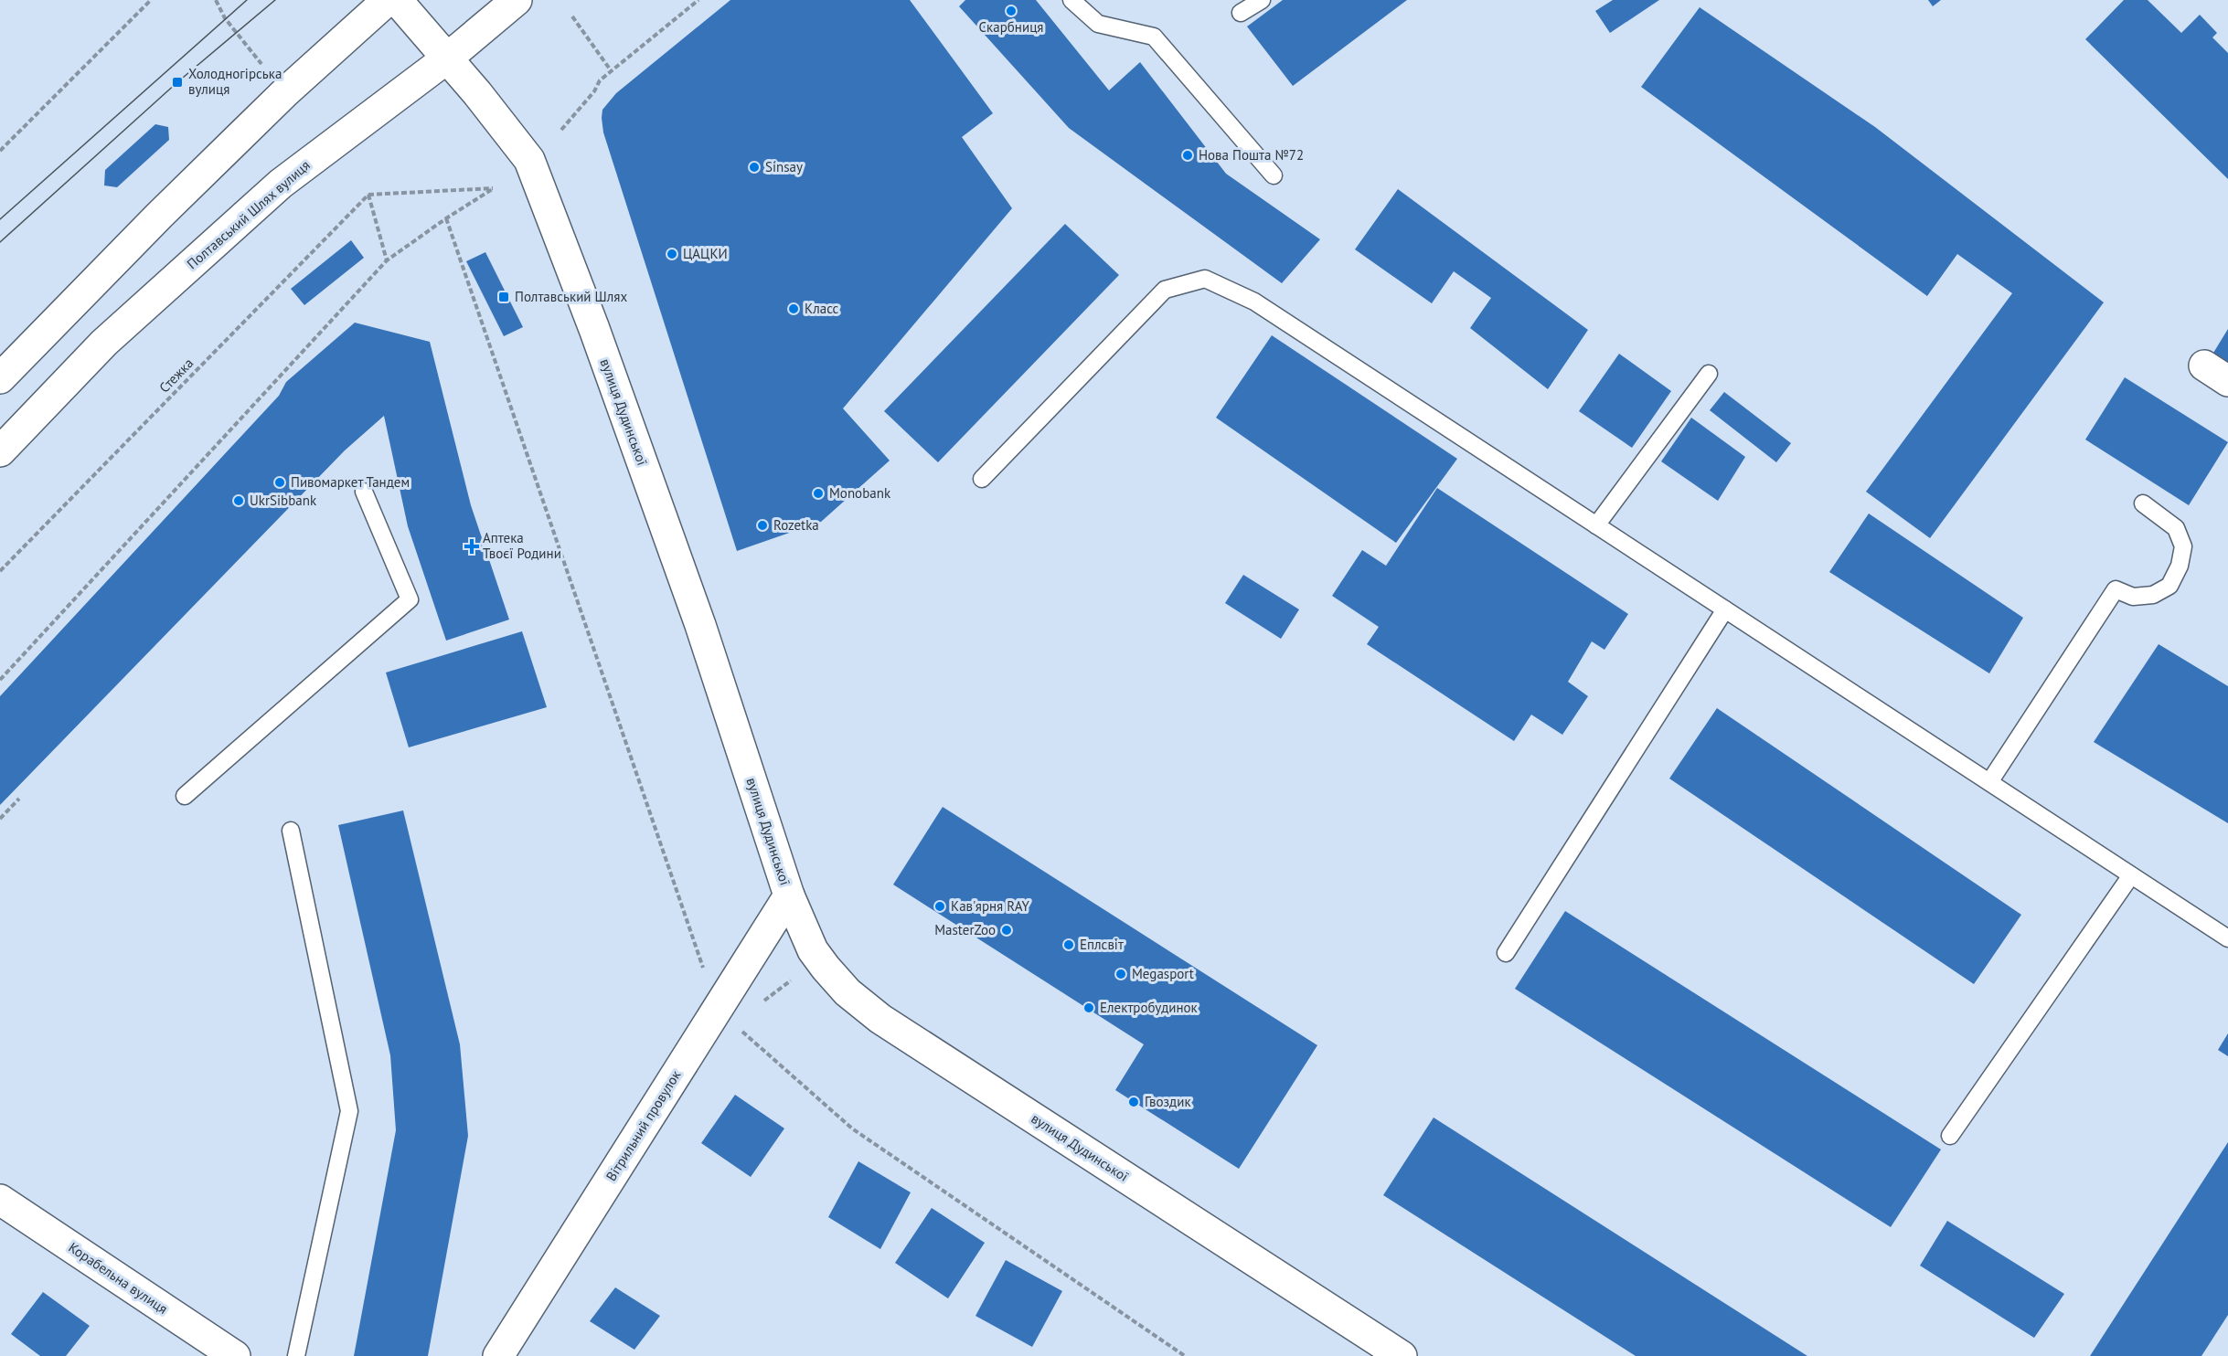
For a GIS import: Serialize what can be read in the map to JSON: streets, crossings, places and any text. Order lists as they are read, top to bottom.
{
  "streets": {
    "main road": [
      "Полтавський Шлях вулиця",
      "вулиця Дудинської",
      "Вітрильний провулок",
      "Корабельна вулиця"
    ],
    "path": ["Стежка"]
  },
  "crossings": [
    ["Полтавський Шлях вулиця", "вулиця Дудинської"],
    ["вулиця Дудинської", "Вітрильний провулок"]
  ],
  "places": {
    "other": [
      "Скарбниця",
      "Нова Пошта №72",
      "Sinsay",
      "ЦАЦКИ",
      "Класс",
      "Пивомаркет Тандем",
      "Monobank",
      "UkrSibbank",
      "Rozetka",
      "Кав'ярня RAY",
      "MasterZoo",
      "Еплсвіт",
      "Megasport",
      "Електробудинок",
      "Гвоздик"
    ],
    "transit": ["Холодногірська вулиця", "Полтавський Шлях"],
    "health": ["Аптека Твоєї Родини"]
  }
}
